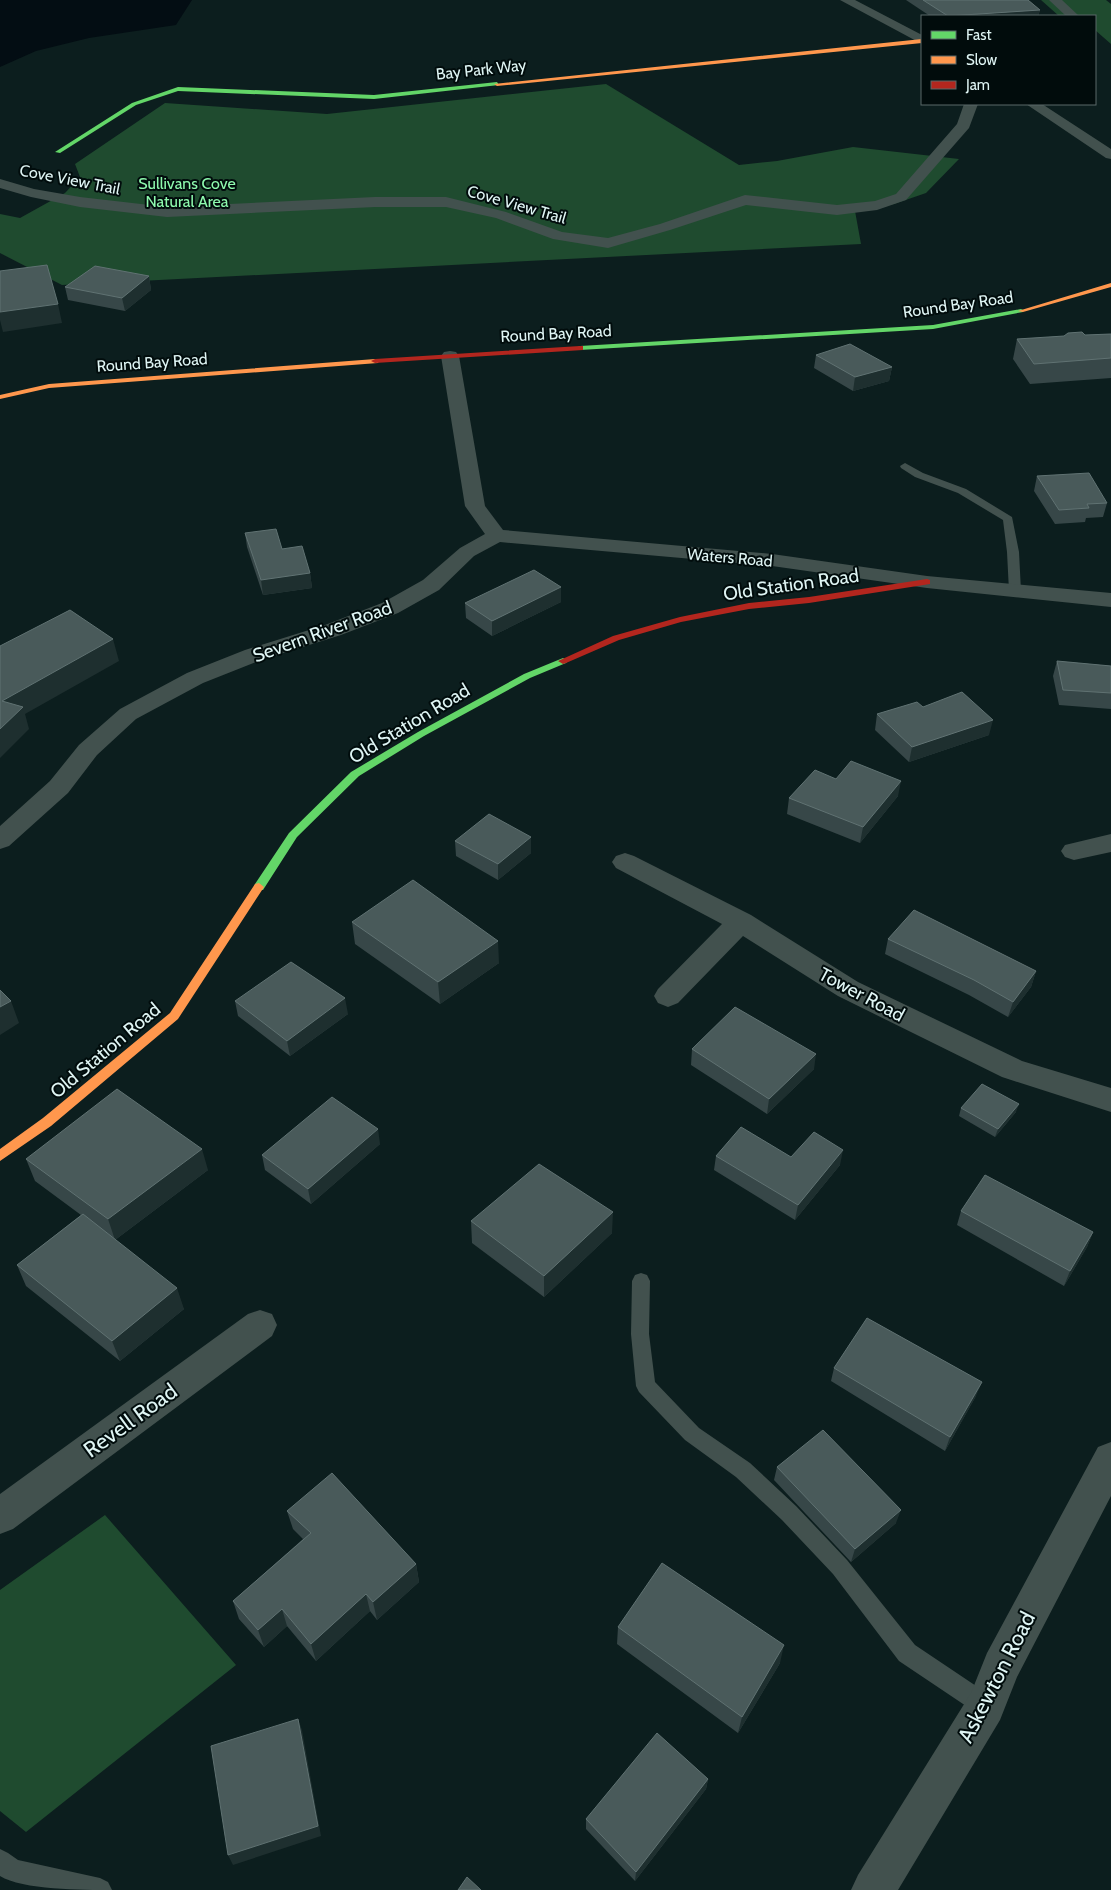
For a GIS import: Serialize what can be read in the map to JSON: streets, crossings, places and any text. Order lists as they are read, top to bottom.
{
  "streets": {
    "street": [
      "Bay Park Way",
      "Cove View Trail",
      "Round Bay Road",
      "Waters Road",
      "Old Station Road",
      "Severn River Road",
      "Tower Road",
      "Revell Road",
      "Askewton Road"
    ]
  },
  "crossings": [
    ["Waters Road", "Old Station Road"],
    ["Waters Road", "Severn River Road"]
  ],
  "parks": ["Sullivans Cove Natural Area"],
  "legend": ["Fast", "Slow", "Jam"]
}
